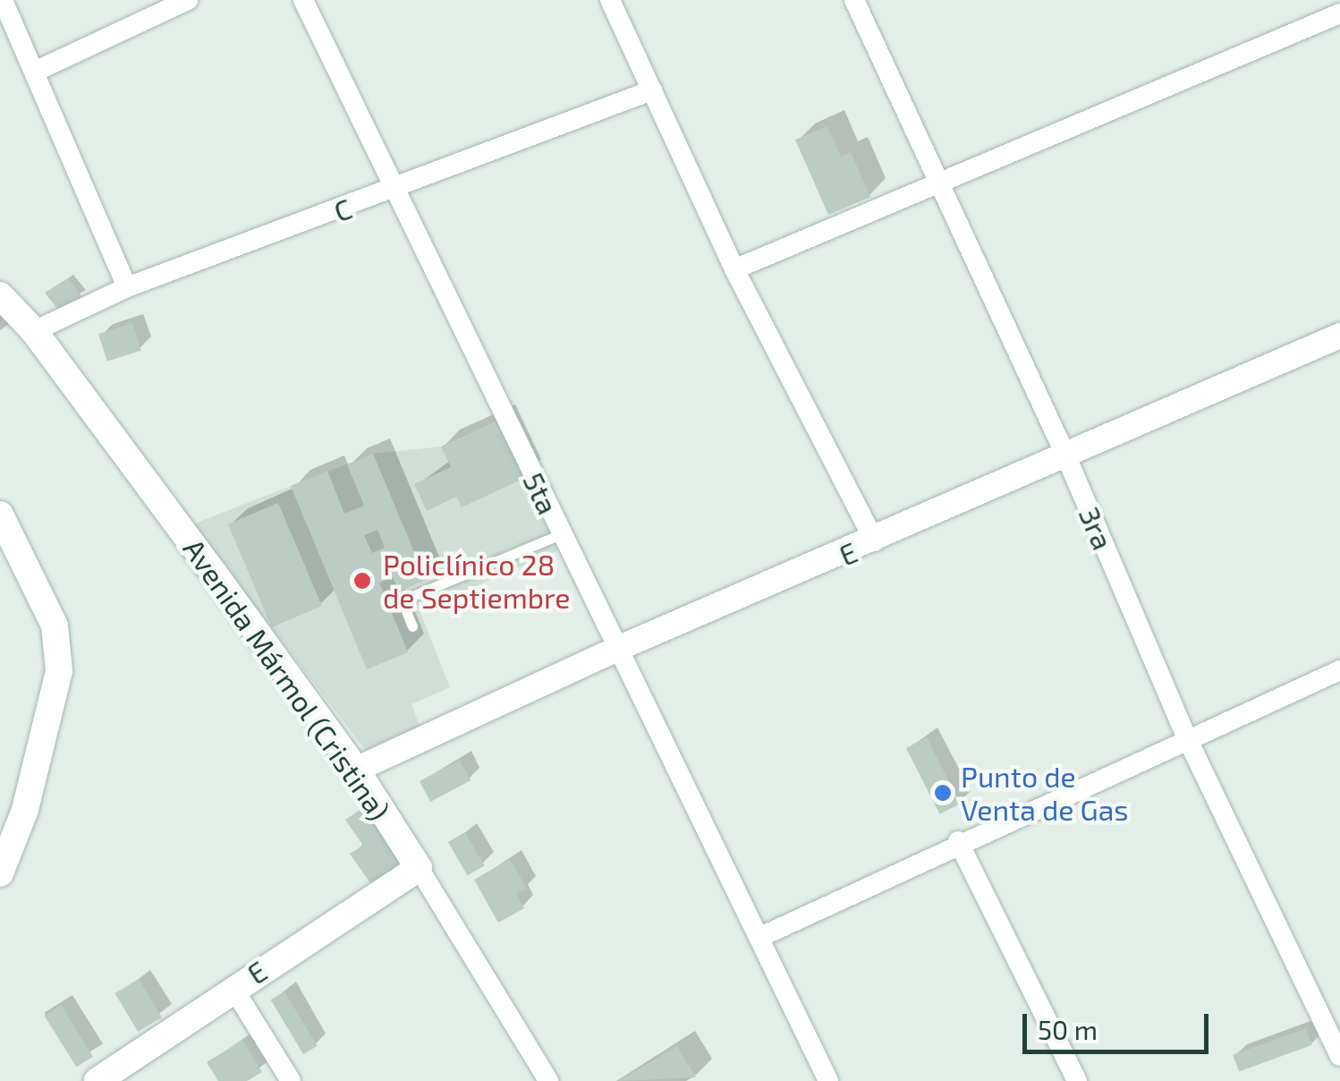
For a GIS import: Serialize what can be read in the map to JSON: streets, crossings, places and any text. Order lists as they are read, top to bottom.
{
  "streets": {
    "main road": ["E", "Avenida Mármol (Cristina)"],
    "street": ["C", "5ta", "3ra"]
  },
  "crossings": [
    ["C", "5ta"],
    ["C", "Avenida Mármol (Cristina)"],
    ["5ta", "E"],
    ["3ra", "E"],
    ["E", "Avenida Mármol (Cristina)"]
  ],
  "places": ["Policlínico 28 de Septiembre", "Punto de Venta de Gas"],
  "scale_bar": "50 m"
}
